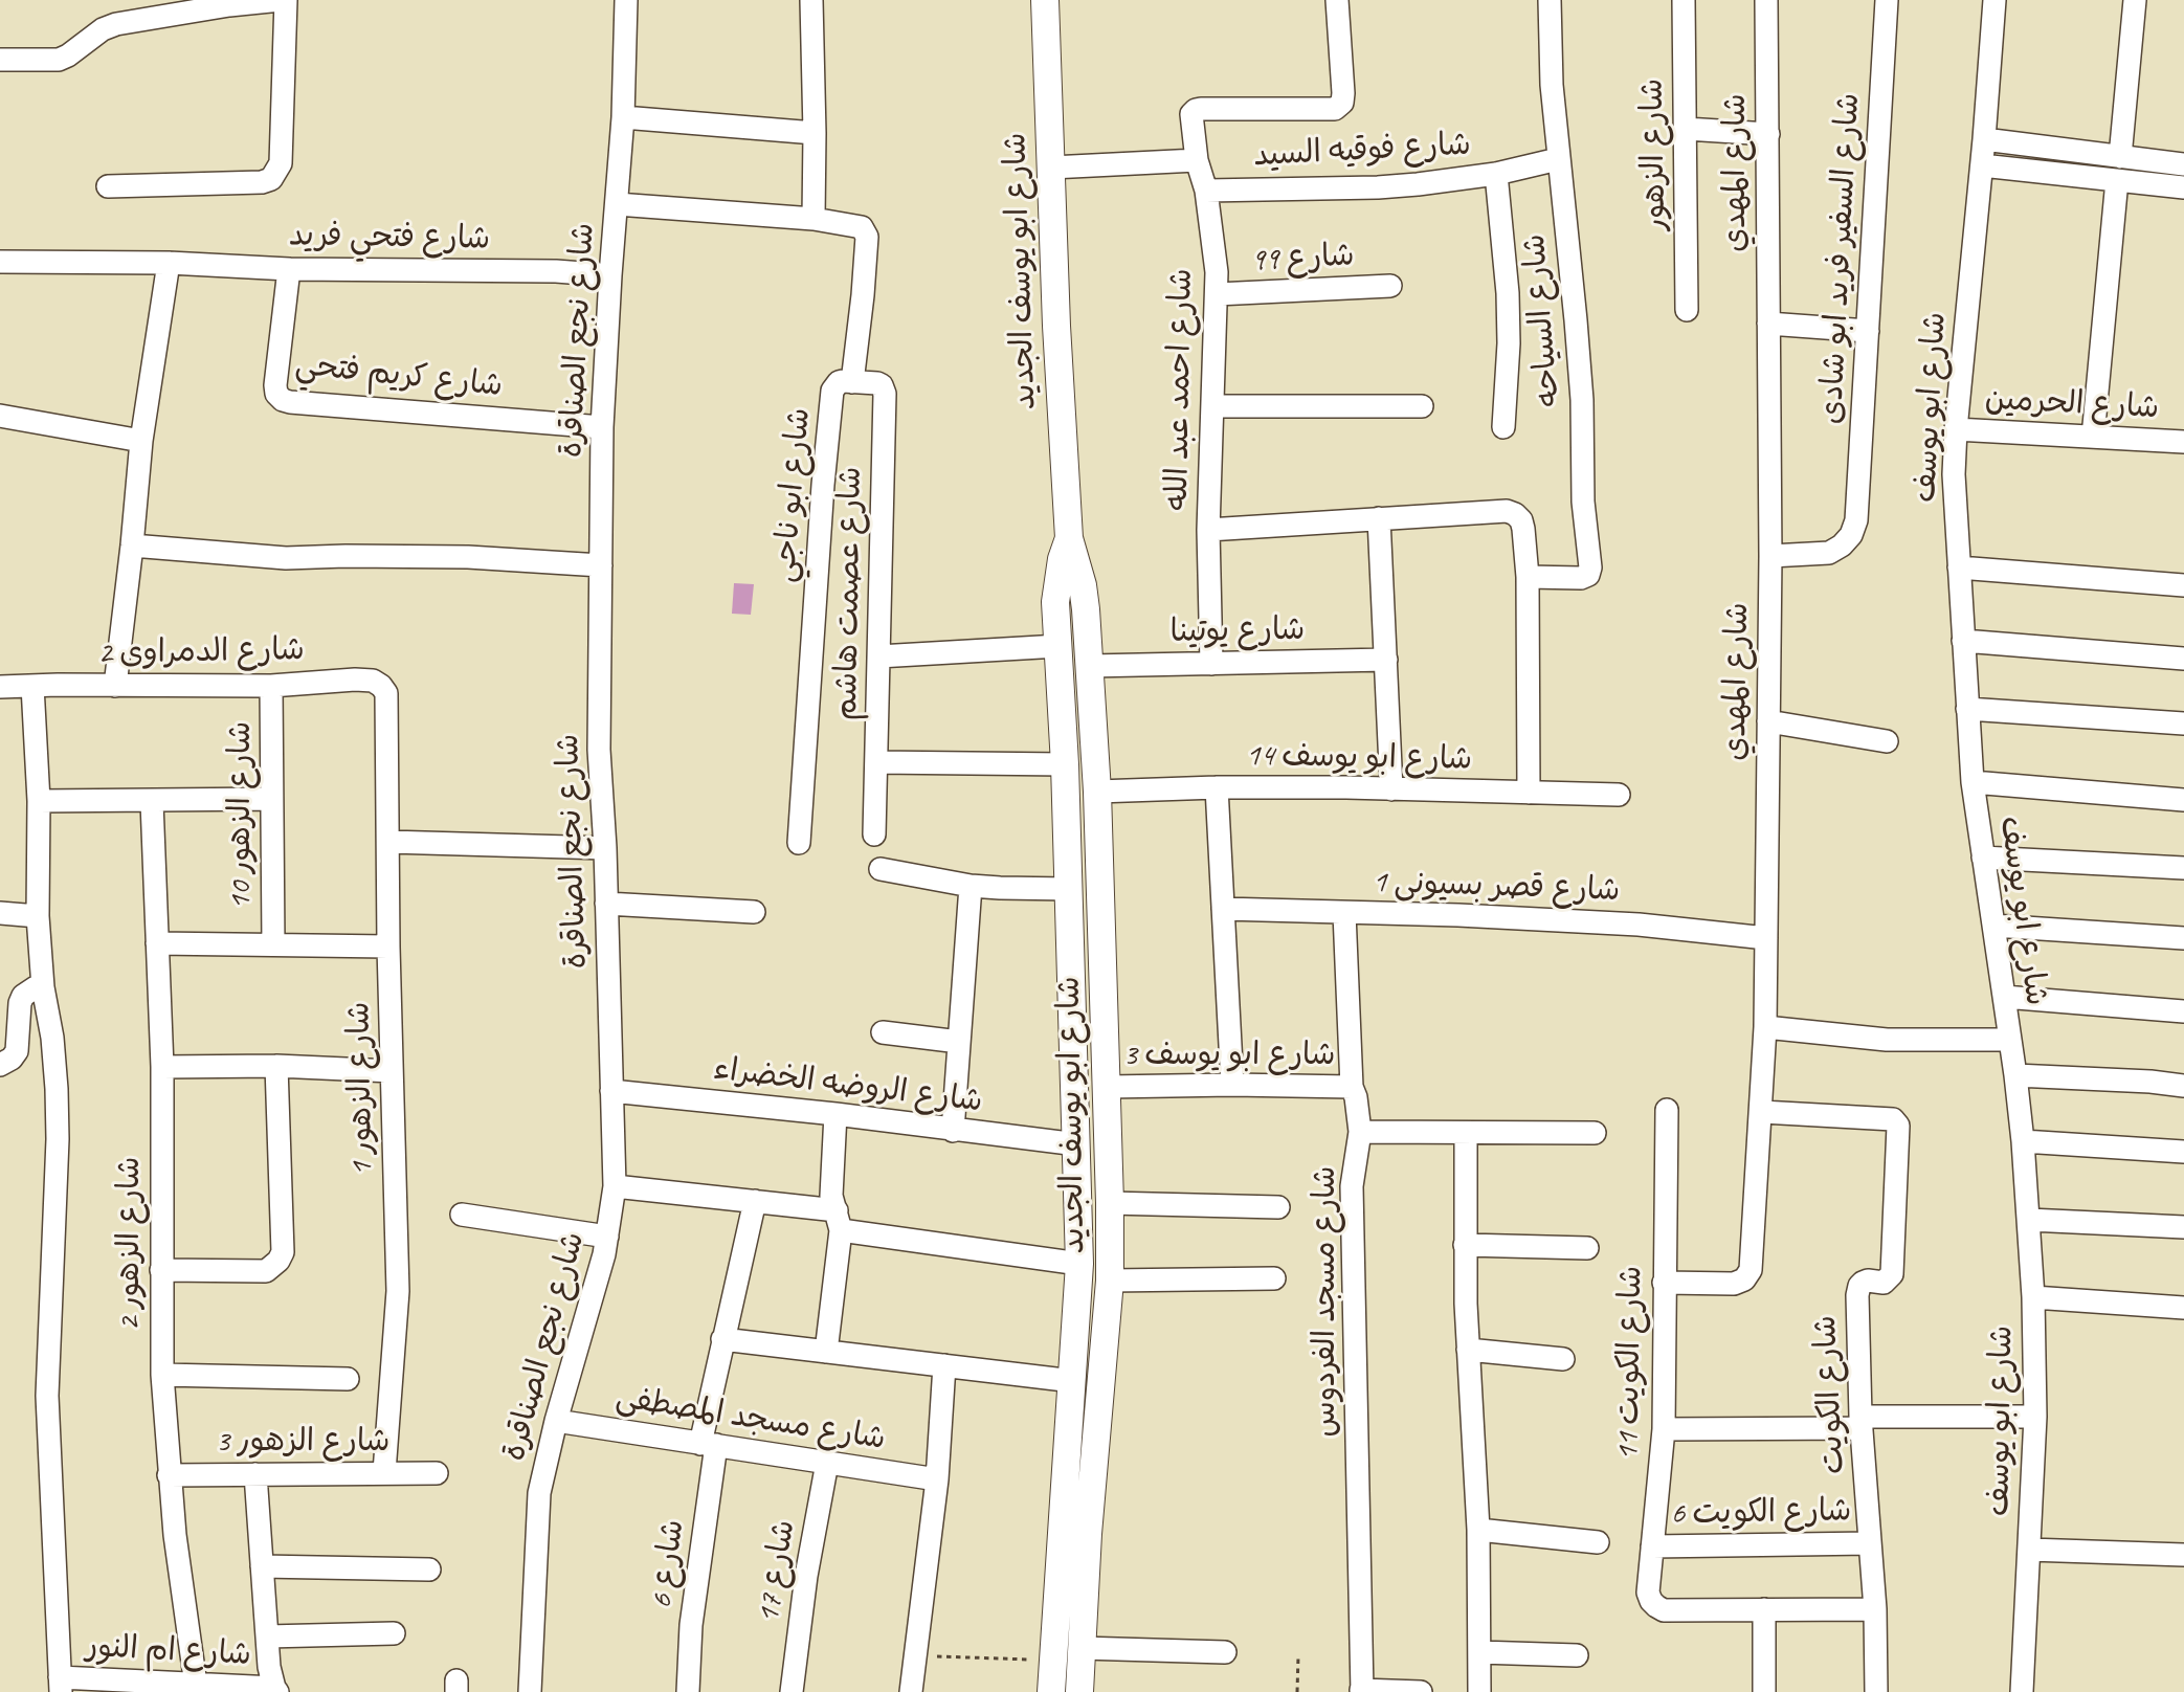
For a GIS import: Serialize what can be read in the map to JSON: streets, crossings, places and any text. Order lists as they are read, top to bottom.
{
  "streets": {
    "street": [
      "شارع فوقيه السيد",
      "شارع الزهور",
      "شارع المهدي",
      "شارع فتحي فريد",
      "شارع 99",
      "شارع السفير فريد ابو شادى",
      "شارع ابو يوسف الجديد",
      "شارع السياحه",
      "شارع نجع الصناقرة",
      "شارع كريم فتحي",
      "شارع احمد عبد الله",
      "شارع الحرمين",
      "شارع ابو يوسف",
      "شارع ابو ناجي",
      "شارع عصمت هاشم",
      "شارع يوتينا",
      "شارع الدمراوى 2",
      "شارع ابو يوسف 14",
      "شارع الزهور 10",
      "شارع قصر بسيونى 1",
      "شارع ابو يوسف 3",
      "شارع الروضه الخضراء",
      "شارع الزهور 1",
      "شارع الزهور 2",
      "شارع مسجد الفردوس",
      "شارع الكويت 11",
      "شارع الكويت",
      "شارع مسجد المصطفى",
      "شارع الزهور 3",
      "شارع الكويت 6",
      "شارع 6",
      "شارع 17",
      "شارع ام النور"
    ]
  },
  "crossings": [
    ["شارع فوقيه السيد", "شارع السياحه"],
    ["شارع فوقيه السيد", "شارع احمد عبد الله"],
    ["شارع المهدي", "شارع السفير فريد ابو شادى"],
    ["شارع المهدي", "شارع قصر بسيونى 1"],
    ["شارع المهدي", "شارع الكويت 11"],
    ["شارع المهدي", "شارع الكويت"],
    ["شارع فتحي فريد", "شارع نجع الصناقرة"],
    ["شارع فتحي فريد", "شارع كريم فتحي"],
    ["شارع 99", "شارع احمد عبد الله"],
    ["شارع ابو يوسف الجديد", "شارع يوتينا"],
    ["شارع ابو يوسف الجديد", "شارع ابو يوسف 14"],
    ["شارع ابو يوسف الجديد", "شارع ابو يوسف 3"],
    ["شارع ابو يوسف الجديد", "شارع الروضه الخضراء"],
    ["شارع نجع الصناقرة", "شارع كريم فتحي"],
    ["شارع نجع الصناقرة", "شارع ابو ناجي"],
    ["شارع نجع الصناقرة", "شارع الروضه الخضراء"],
    ["شارع نجع الصناقرة", "شارع مسجد المصطفى"],
    ["شارع احمد عبد الله", "شارع يوتينا"],
    ["شارع الحرمين", "شارع ابو يوسف"],
    ["شارع ابو ناجي", "شارع عصمت هاشم"],
    ["شارع الدمراوى 2", "شارع الزهور 10"],
    ["شارع الدمراوى 2", "شارع الزهور 1"],
    ["شارع قصر بسيونى 1", "شارع مسجد الفردوس"],
    ["شارع ابو يوسف 3", "شارع مسجد الفردوس"],
    ["شارع الزهور 1", "شارع الزهور 3"],
    ["شارع الزهور 2", "شارع الزهور 3"],
    ["شارع الزهور 2", "شارع ام النور"],
    ["شارع الكويت 11", "شارع الكويت 6"],
    ["شارع الكويت", "شارع الكويت 6"],
    ["شارع مسجد المصطفى", "شارع 6"],
    ["شارع مسجد المصطفى", "شارع 17"]
  ]
}
